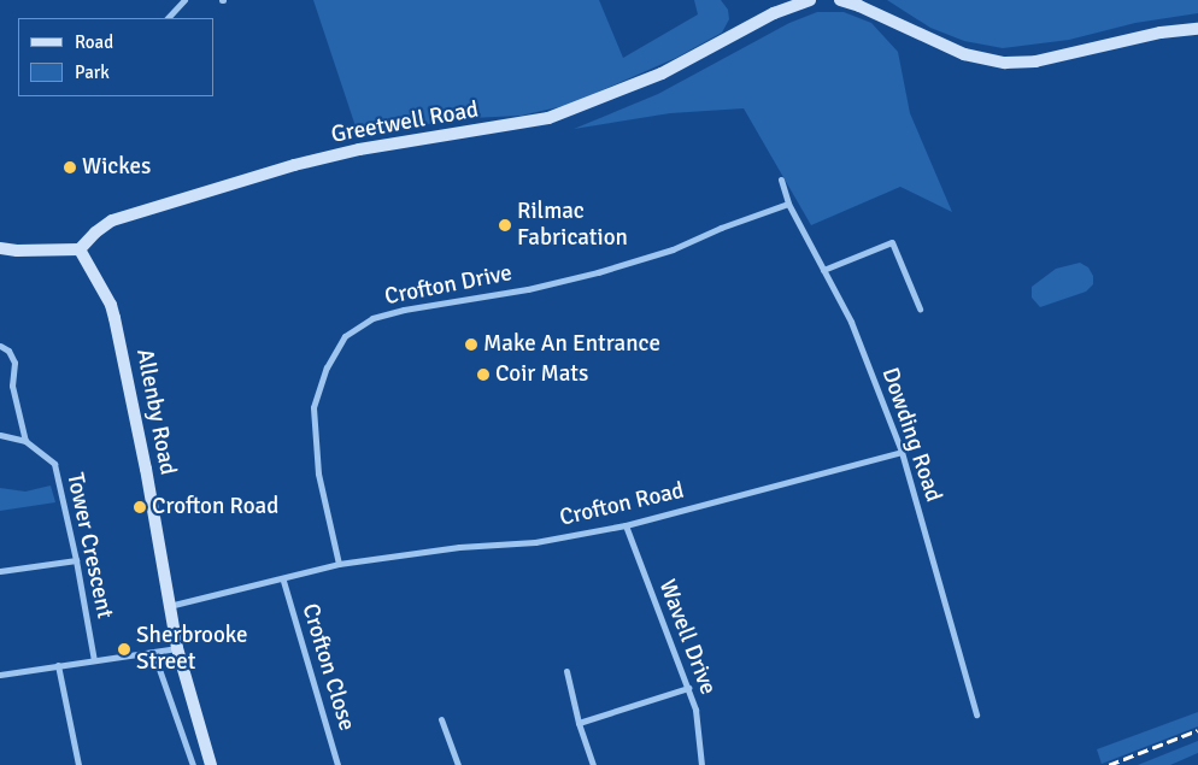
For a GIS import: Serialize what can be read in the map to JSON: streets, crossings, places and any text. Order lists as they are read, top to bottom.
{
  "streets": {
    "main road": ["Greetwell Road", "Allenby Road"],
    "street": [
      "Crofton Drive",
      "Dowding Road",
      "Crofton Road",
      "Tower Crescent",
      "Wavell Drive",
      "Crofton Close"
    ]
  },
  "crossings": [
    ["Greetwell Road", "Allenby Road"],
    ["Crofton Drive", "Dowding Road"],
    ["Crofton Drive", "Crofton Road"],
    ["Allenby Road", "Crofton Road"],
    ["Dowding Road", "Crofton Road"],
    ["Crofton Road", "Wavell Drive"],
    ["Crofton Road", "Crofton Close"]
  ],
  "places": [
    "Wickes",
    "Rilmac Fabrication",
    "Make An Entrance",
    "Coir Mats",
    "Crofton Road",
    "Sherbrooke Street"
  ],
  "legend": ["Road", "Park"]
}
